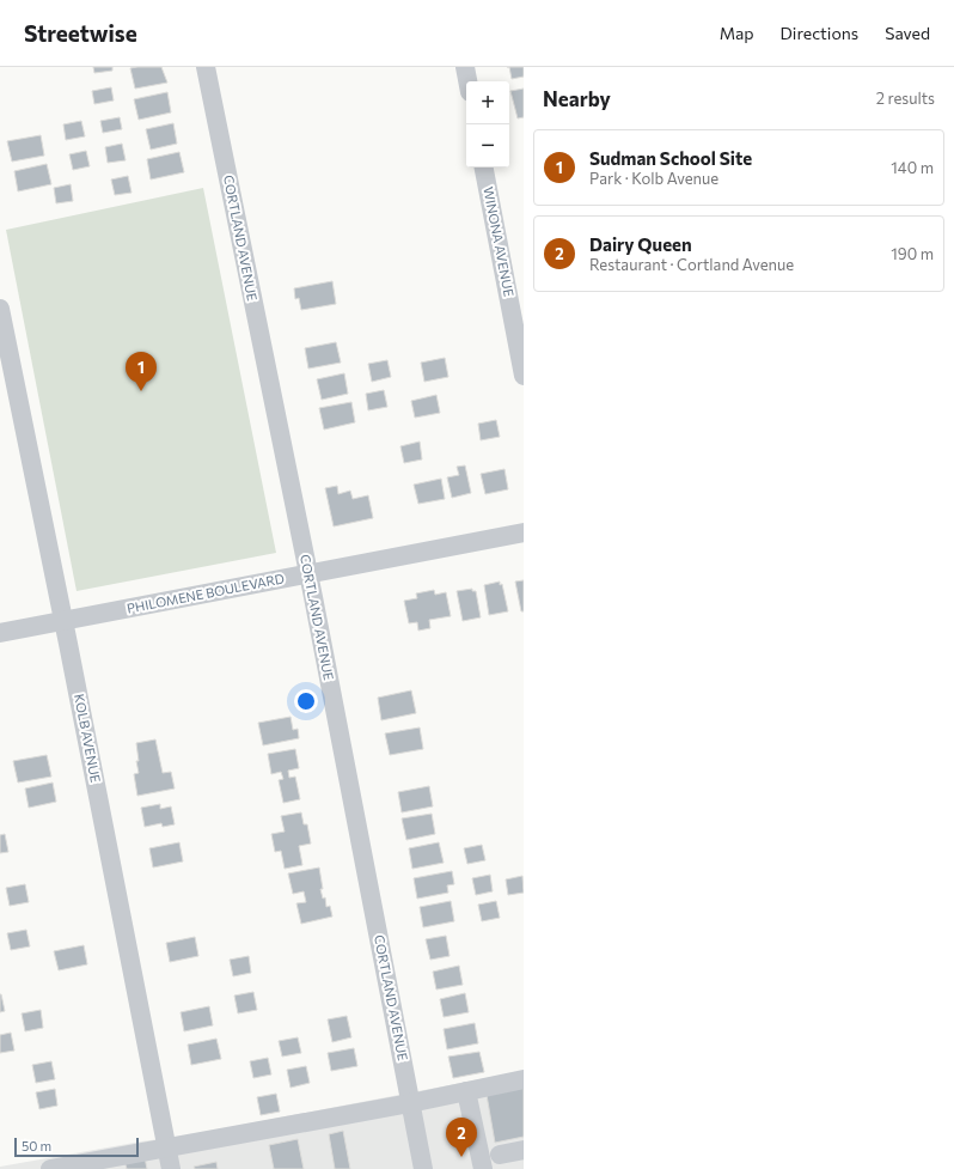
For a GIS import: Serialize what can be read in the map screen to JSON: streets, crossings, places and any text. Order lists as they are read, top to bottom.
{
  "streets": {
    "street": [
      "CORTLAND AVENUE",
      "WINONA AVENUE",
      "PHILOMENE BOULEVARD",
      "KOLB AVENUE"
    ]
  },
  "crossings": [
    ["CORTLAND AVENUE", "PHILOMENE BOULEVARD"],
    ["PHILOMENE BOULEVARD", "KOLB AVENUE"]
  ],
  "scale_bar": "50 m",
  "page": {
    "header": "Streetwise",
    "nav": ["Map", "Directions", "Saved"],
    "heading": ["Nearby", "2 results"],
    "map_buttons": ["+", "−"],
    "list": [
      {
        "mark": "1",
        "name": "Sudman School Site",
        "note": "Park · Kolb Avenue",
        "value": "140 m"
      },
      {
        "mark": "2",
        "name": "Dairy Queen",
        "note": "Restaurant · Cortland Avenue",
        "value": "190 m"
      }
    ],
    "pins": ["1", "2"],
    "scale": "50 m"
  }
}
